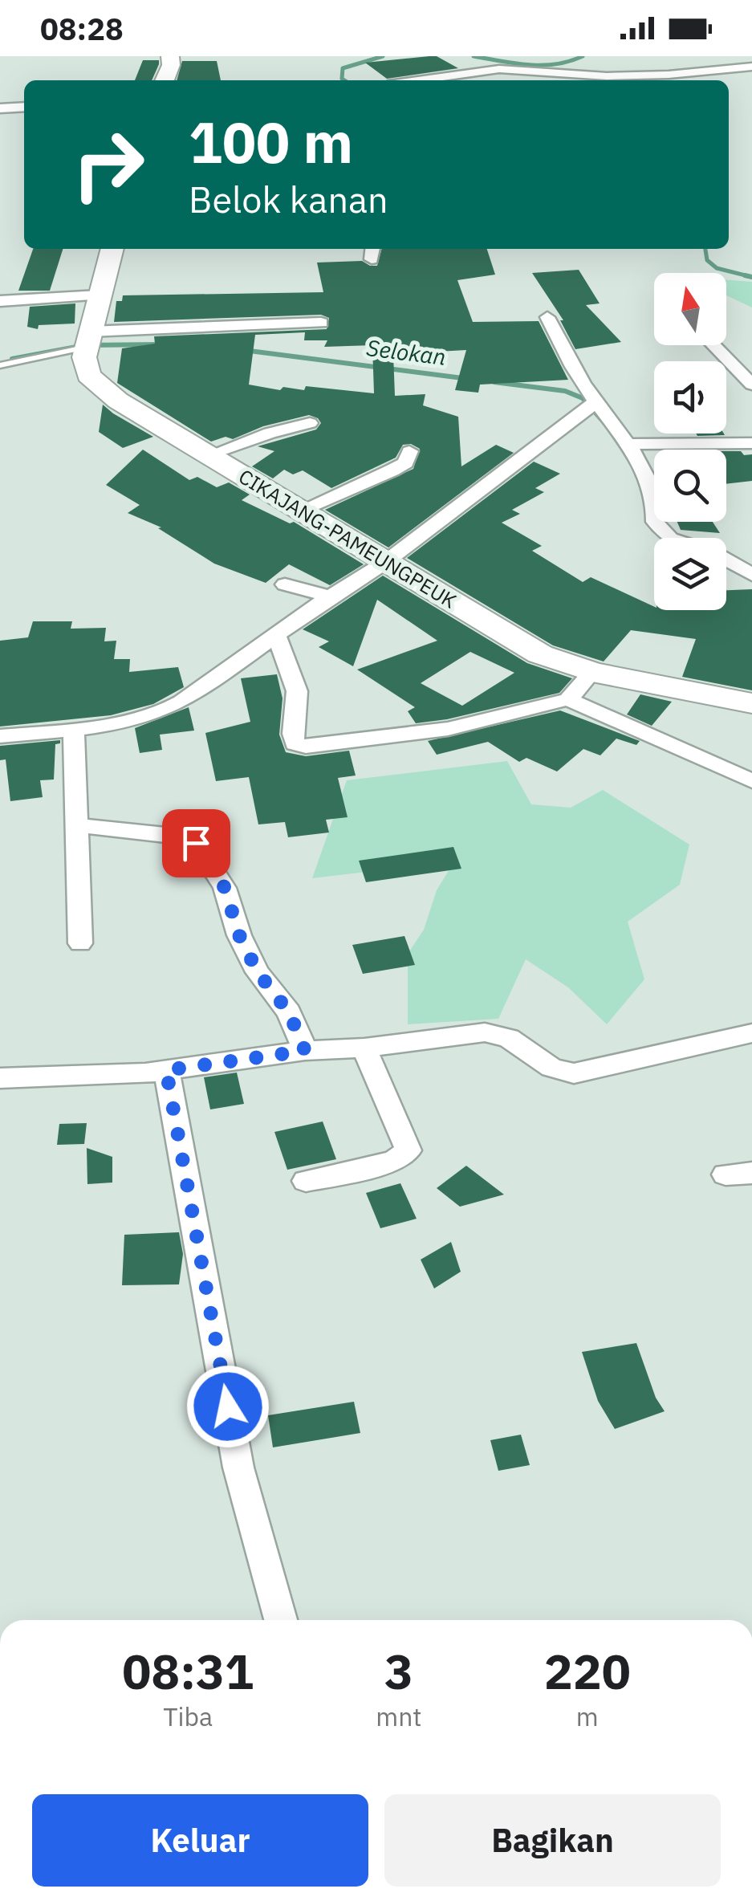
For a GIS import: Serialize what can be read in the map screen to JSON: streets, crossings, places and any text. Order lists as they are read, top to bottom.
{
  "streets": {
    "main road": ["CIKAJANG-PAMEUNGPEUK"]
  },
  "water": ["Selokan"],
  "north": "top",
  "page": {
    "status": "08:28",
    "turn": ["100 m", "Belok kanan"],
    "eta": [
      "08:31",
      "Tiba",
      "3",
      "mnt",
      "220",
      "m"
    ],
    "buttons": ["Keluar", "Bagikan"]
  }
}
